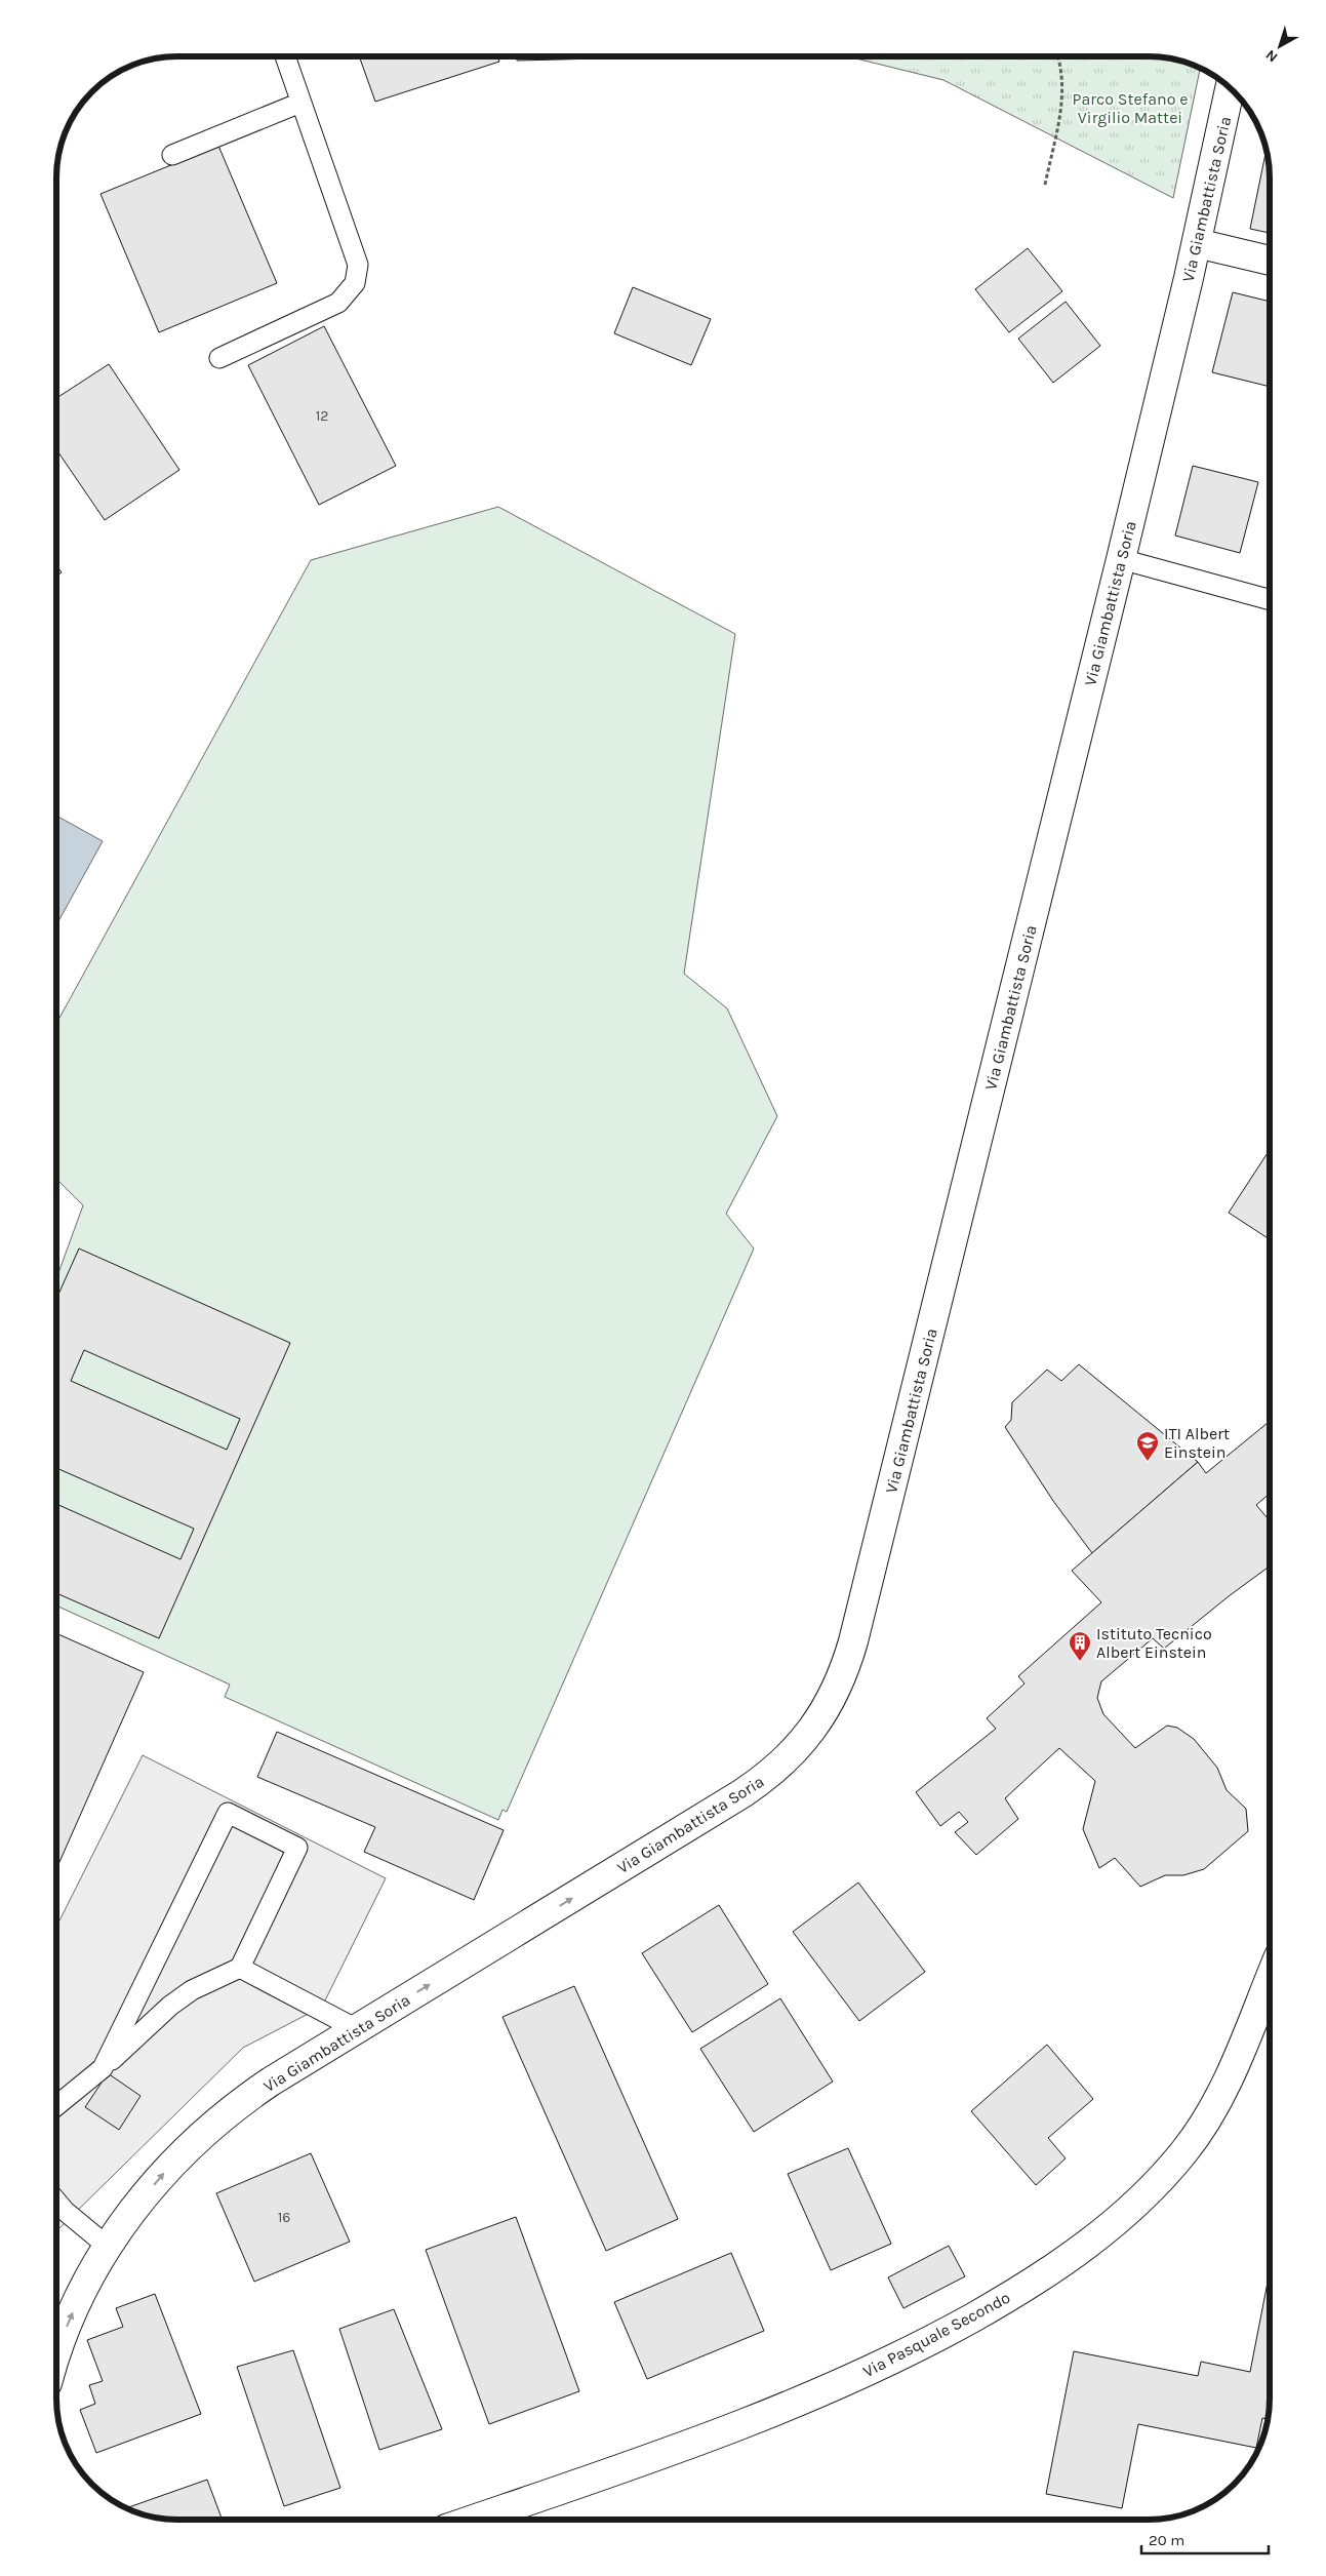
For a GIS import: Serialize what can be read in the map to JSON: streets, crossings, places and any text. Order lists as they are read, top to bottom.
{
  "streets": {
    "street": ["Via Giambattista Soria", "Via Pasquale Secondo"]
  },
  "one_way": ["Via Giambattista Soria"],
  "parks": ["Parco Stefano e Virgilio Mattei"],
  "places": {
    "school or university": ["ITI Albert Einstein"],
    "building": ["Istituto Tecnico Albert Einstein"]
  },
  "house_numbers": ["12", "16"],
  "scale_bar": "20 m",
  "north": "bottom left"
}
